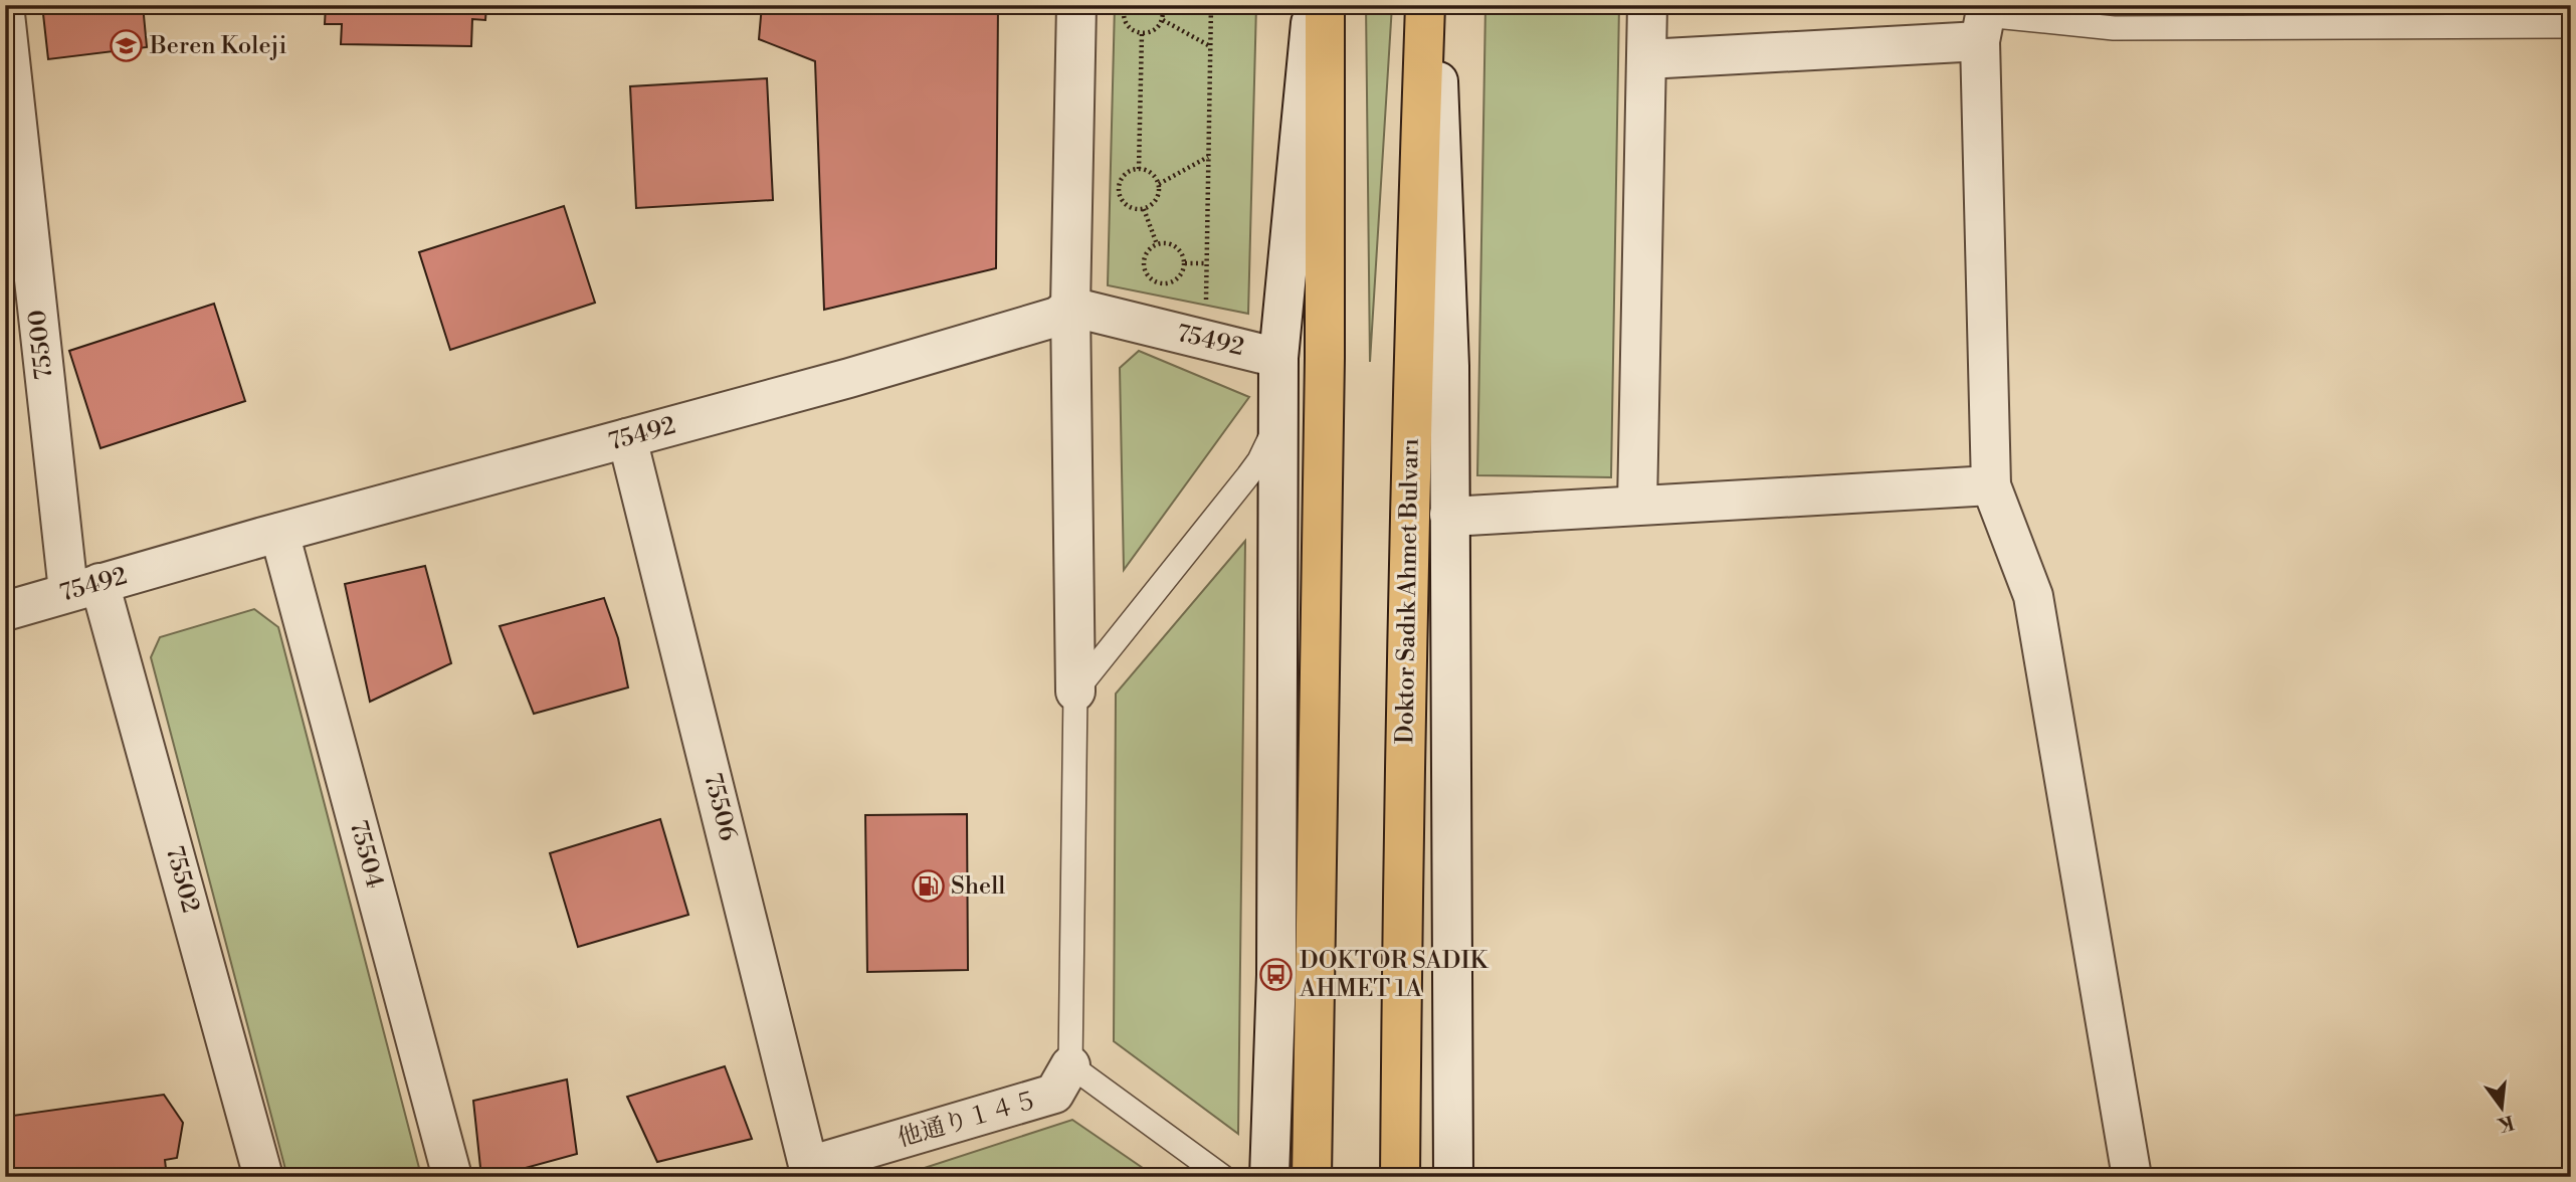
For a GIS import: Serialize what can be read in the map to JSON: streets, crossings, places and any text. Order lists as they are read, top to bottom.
{
  "streets": {
    "main road": ["Doktor Sadık Ahmet Bulvarı"],
    "street": [
      "75492",
      "75500",
      "75506",
      "75504",
      "75502",
      "他通り１４５"
    ]
  },
  "crossings": [
    ["75492", "75500"],
    ["75492", "75506"],
    ["75492", "75504"],
    ["75492", "75502"],
    ["75500", "75502"],
    ["75506", "他通り１４５"]
  ],
  "places": {
    "school or university": ["Beren Koleji"],
    "fuel station": ["Shell"],
    "bus stop": ["DOKTOR SADIK AHMET 1A"]
  },
  "north": "bottom"
}
